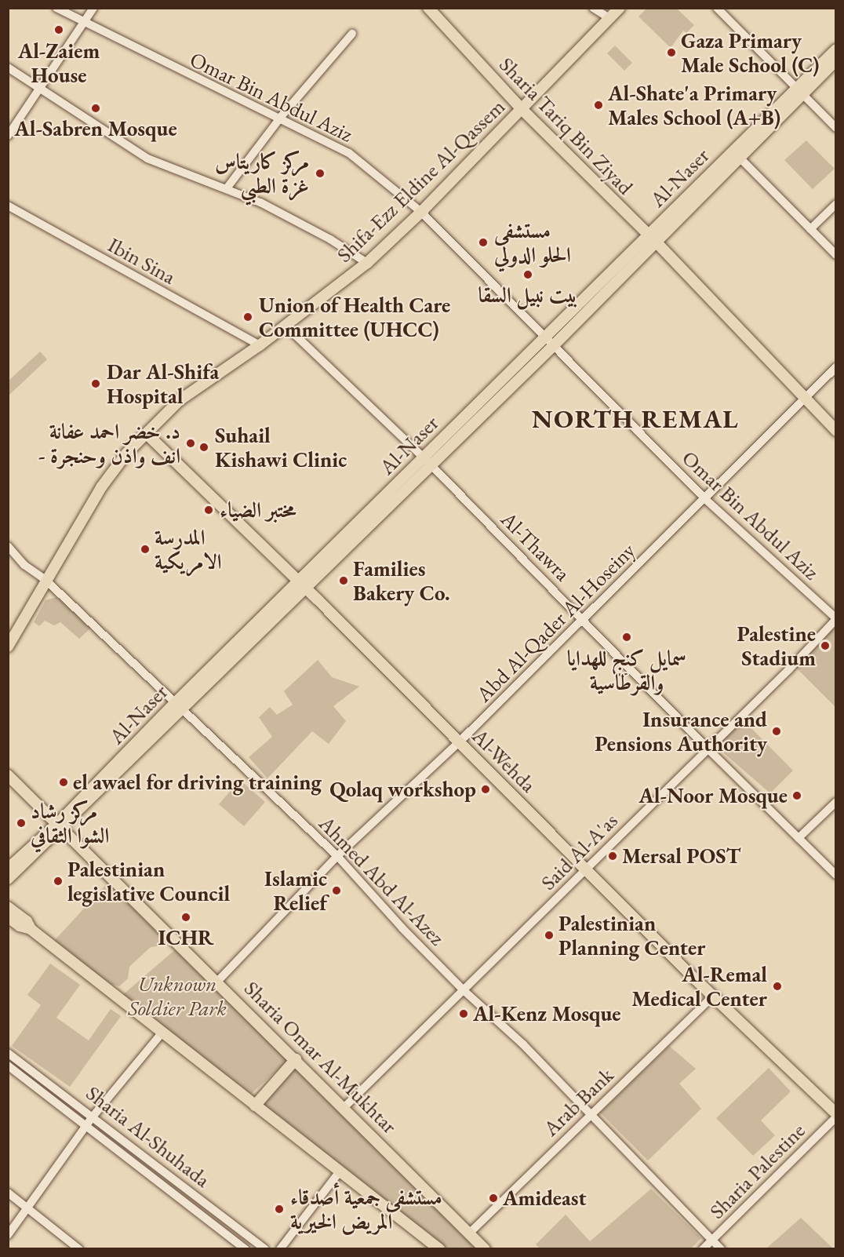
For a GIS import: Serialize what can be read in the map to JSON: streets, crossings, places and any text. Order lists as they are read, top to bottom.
{
  "streets": {
    "main road": [
      "Sharia Tariq Bin Ziyad",
      "Al-Naser",
      "Shifa-Ezz Eldine Al-Qassem",
      "Al-Wehda",
      "Sharia Omar Al-Mukhtar"
    ],
    "street": [
      "Omar Bin Abdul Aziz",
      "Ibin Sina",
      "Al-Thawra",
      "Abd Al-Qader Al-Hoseiny",
      "Said Al-A'as",
      "Ahmed Abd Al-Azez",
      "Arab Bank",
      "Sharia Al-Shuhada",
      "Sharia Palestine"
    ]
  },
  "crossings": [
    ["Omar Bin Abdul Aziz", "Al-Naser"],
    ["Omar Bin Abdul Aziz", "Shifa-Ezz Eldine Al-Qassem"],
    ["Omar Bin Abdul Aziz", "Abd Al-Qader Al-Hoseiny"],
    ["Omar Bin Abdul Aziz", "Said Al-A'as"],
    ["Sharia Tariq Bin Ziyad", "Al-Naser"],
    ["Sharia Tariq Bin Ziyad", "Shifa-Ezz Eldine Al-Qassem"],
    ["Sharia Tariq Bin Ziyad", "Abd Al-Qader Al-Hoseiny"],
    ["Al-Naser", "Al-Thawra"],
    ["Al-Naser", "Al-Wehda"],
    ["Al-Naser", "Ahmed Abd Al-Azez"],
    ["Al-Naser", "Sharia Omar Al-Mukhtar"],
    ["Shifa-Ezz Eldine Al-Qassem", "Ibin Sina"],
    ["Shifa-Ezz Eldine Al-Qassem", "Al-Thawra"],
    ["Shifa-Ezz Eldine Al-Qassem", "Al-Wehda"],
    ["Shifa-Ezz Eldine Al-Qassem", "Ahmed Abd Al-Azez"],
    ["Al-Thawra", "Abd Al-Qader Al-Hoseiny"],
    ["Al-Thawra", "Said Al-A'as"],
    ["Abd Al-Qader Al-Hoseiny", "Al-Wehda"],
    ["Abd Al-Qader Al-Hoseiny", "Ahmed Abd Al-Azez"],
    ["Abd Al-Qader Al-Hoseiny", "Sharia Omar Al-Mukhtar"],
    ["Al-Wehda", "Said Al-A'as"],
    ["Al-Wehda", "Arab Bank"],
    ["Said Al-A'as", "Ahmed Abd Al-Azez"],
    ["Said Al-A'as", "Sharia Omar Al-Mukhtar"],
    ["Ahmed Abd Al-Azez", "Arab Bank"],
    ["Ahmed Abd Al-Azez", "Sharia Palestine"],
    ["Sharia Omar Al-Mukhtar", "Arab Bank"]
  ],
  "districts": ["NORTH REMAL"],
  "parks": ["Unknown Soldier Park"],
  "places": [
    "Al-Zaiem House",
    "Gaza Primary Male School (C)",
    "Al-Shate'a Primary Males School (A+B)",
    "Al-Sabren Mosque",
    "مركز كاريتاس غزة الطبي",
    "مستشفى الحلو الدولي",
    "بيت نبيل السقا",
    "Union of Health Care Committee (UHCC)",
    "Dar Al-Shifa Hospital",
    "د. خضر احمد عفانة - انف واذن وحنجرة",
    "Suhail Kishawi Clinic",
    "مختبر الضياء",
    "المدرسة الامريكية",
    "Families Bakery Co.",
    "سمايل كنج للهدايا والقرطاسية",
    "Palestine Stadium",
    "Insurance and Pensions Authority",
    "el awael for driving training",
    "Qolaq workshop",
    "Al-Noor Mosque",
    "مركز رشاد الشوا الثقافي",
    "Mersal POST",
    "Palestinian legislative Council",
    "Islamic Relief",
    "ICHR",
    "Palestinian Planning Center",
    "Al-Remal Medical Center",
    "Al-Kenz Mosque",
    "Amideast",
    "مستشفى جمعية أصدقاء المريض الخيرية"
  ]
}
